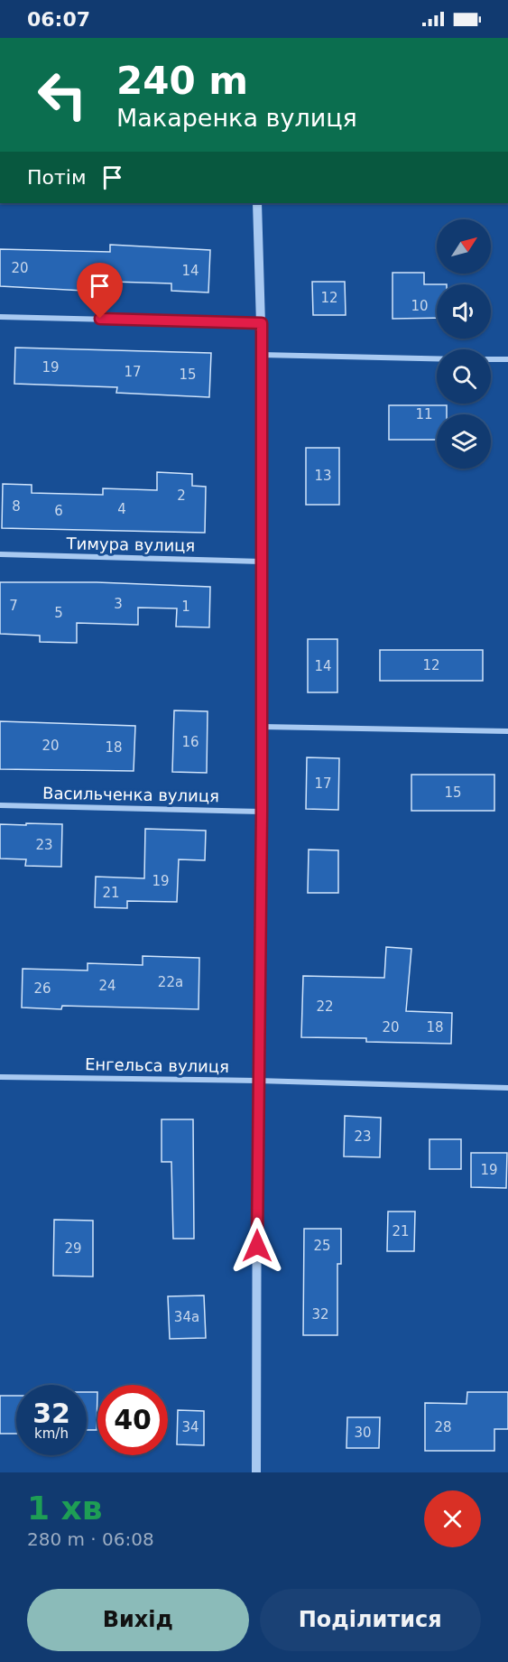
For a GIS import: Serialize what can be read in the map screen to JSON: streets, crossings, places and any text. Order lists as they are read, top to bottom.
{
  "streets": {
    "street": ["Тимура вулиця", "Васильченка вулиця", "Енгельса вулиця"]
  },
  "house_numbers": [
    "20",
    "14",
    "12",
    "10",
    "19",
    "17",
    "15",
    "11",
    "13",
    "2",
    "8",
    "4",
    "6",
    "3",
    "7",
    "1",
    "5",
    "12",
    "14",
    "16",
    "20",
    "18",
    "17",
    "15",
    "23",
    "19",
    "21",
    "22а",
    "24",
    "26",
    "22",
    "20",
    "18",
    "23",
    "19",
    "21",
    "25",
    "29",
    "32",
    "34а",
    "34",
    "28",
    "30"
  ],
  "north": "top right",
  "page": {
    "status": "06:07",
    "turn": ["240 m", "Макаренка вулиця"],
    "then": "Потім",
    "speed": "32 km/h",
    "limit": "40",
    "heading": ["1 хв", "280 m · 06:08"],
    "buttons": ["Вихід", "Поділитися"]
  }
}
